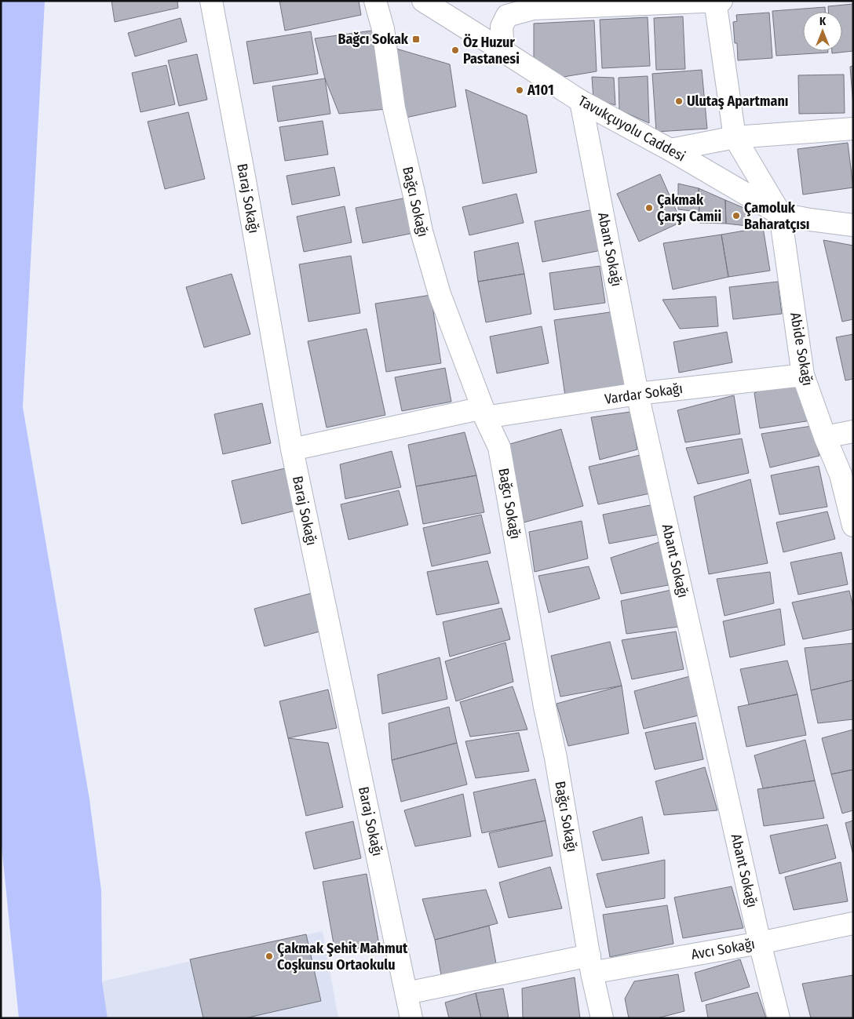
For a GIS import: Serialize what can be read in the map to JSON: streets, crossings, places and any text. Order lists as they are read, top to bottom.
{
  "streets": {
    "street": [
      "Tavukçuyolu Caddesi",
      "Baraj Sokağı",
      "Bağcı Sokağı",
      "Abant Sokağı",
      "Abide Sokağı",
      "Vardar Sokağı",
      "Avcı Sokağı"
    ]
  },
  "crossings": [
    ["Tavukçuyolu Caddesi", "Abant Sokağı"],
    ["Tavukçuyolu Caddesi", "Abide Sokağı"],
    ["Baraj Sokağı", "Vardar Sokağı"],
    ["Baraj Sokağı", "Avcı Sokağı"],
    ["Bağcı Sokağı", "Vardar Sokağı"],
    ["Bağcı Sokağı", "Avcı Sokağı"],
    ["Abant Sokağı", "Vardar Sokağı"],
    ["Abant Sokağı", "Avcı Sokağı"],
    ["Abide Sokağı", "Vardar Sokağı"]
  ],
  "places": {
    "transit": ["Bağcı Sokak"],
    "other": [
      "Öz Huzur Pastanesi",
      "A101",
      "Ulutaş Apartmanı",
      "Çakmak Çarşı Camii",
      "Çamoluk Baharatçısı",
      "Çakmak Şehit Mahmut Coşkunsu Ortaokulu"
    ]
  },
  "north": "top"
}
